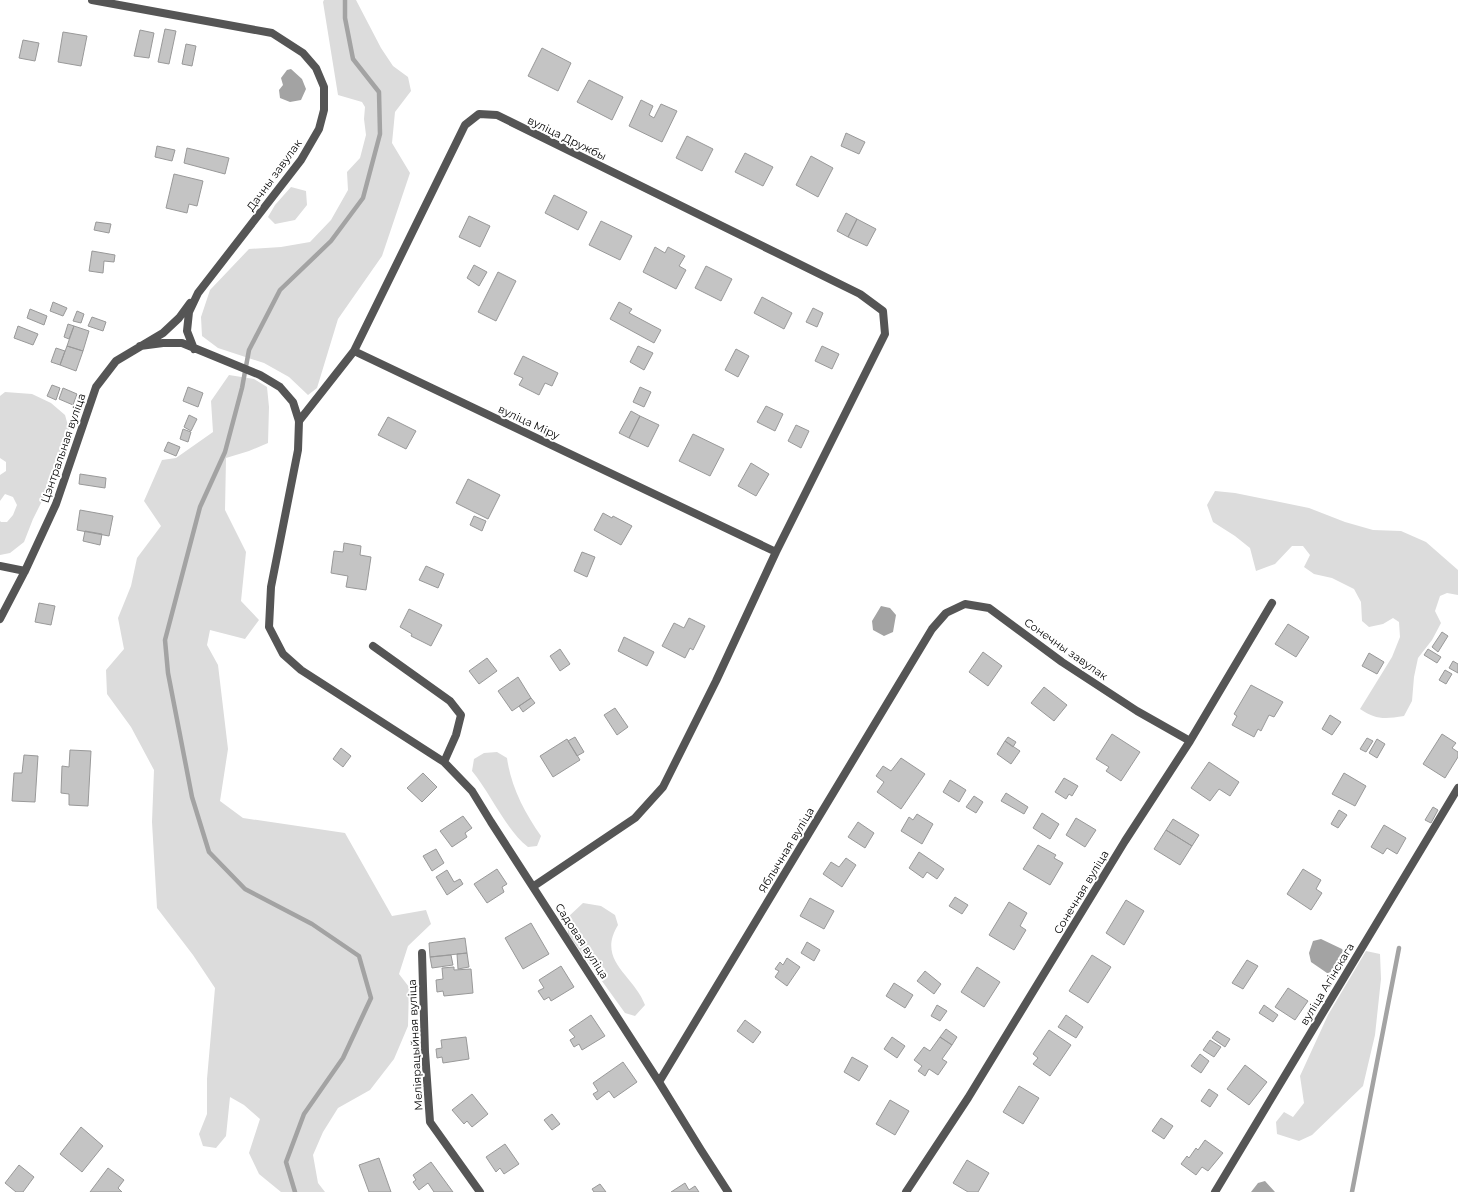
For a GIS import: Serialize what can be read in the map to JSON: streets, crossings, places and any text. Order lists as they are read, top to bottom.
{
  "streets": {
    "street": [
      "вуліца Дружбы",
      "Дачны завулак",
      "вуліца Міру",
      "Цэнтральная вуліца",
      "Сонечны завулак",
      "Яблычная вуліца",
      "Сонечная вуліца",
      "Садовая вуліца",
      "вуліца Агінскага",
      "Меліярацыйная вуліца"
    ]
  },
  "crossings": [
    ["вуліца Дружбы", "вуліца Міру"],
    ["Дачны завулак", "Цэнтральная вуліца"],
    ["Цэнтральная вуліца", "Садовая вуліца"],
    ["Сонечны завулак", "Яблычная вуліца"],
    ["Сонечны завулак", "Сонечная вуліца"],
    ["Яблычная вуліца", "Садовая вуліца"]
  ]
}
